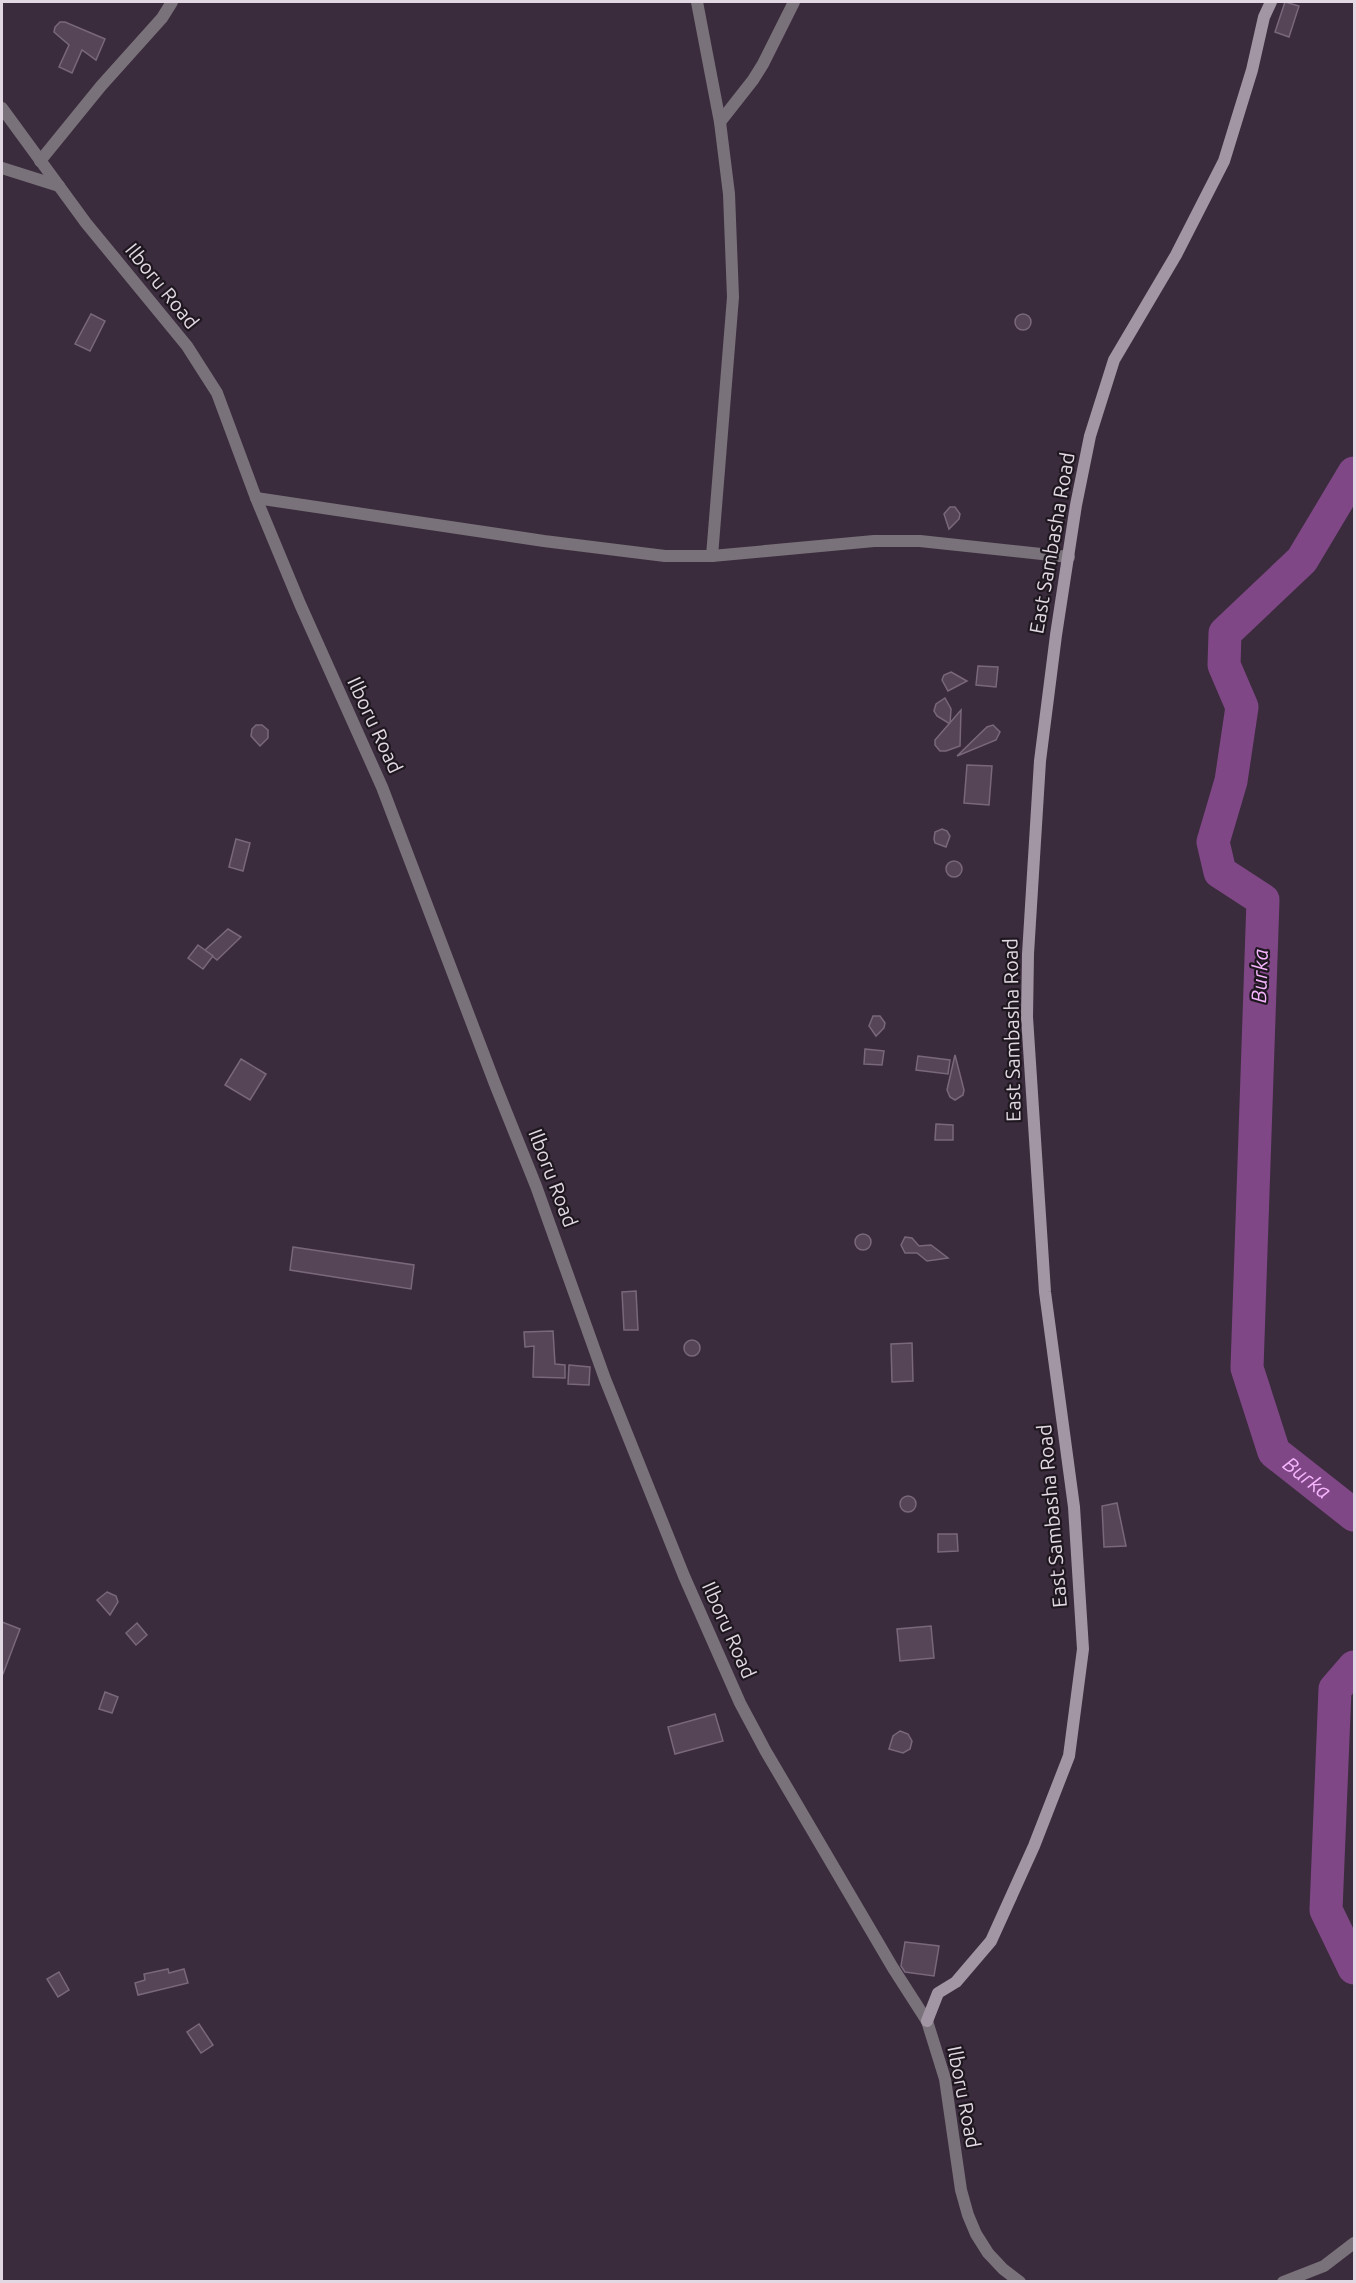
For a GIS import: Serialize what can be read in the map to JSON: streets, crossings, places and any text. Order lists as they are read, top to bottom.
{
  "streets": {
    "street": ["Ilboru Road", "East Sambasha Road"]
  },
  "crossings": [
    ["Ilboru Road", "East Sambasha Road"]
  ],
  "water": ["Burka"]
}
